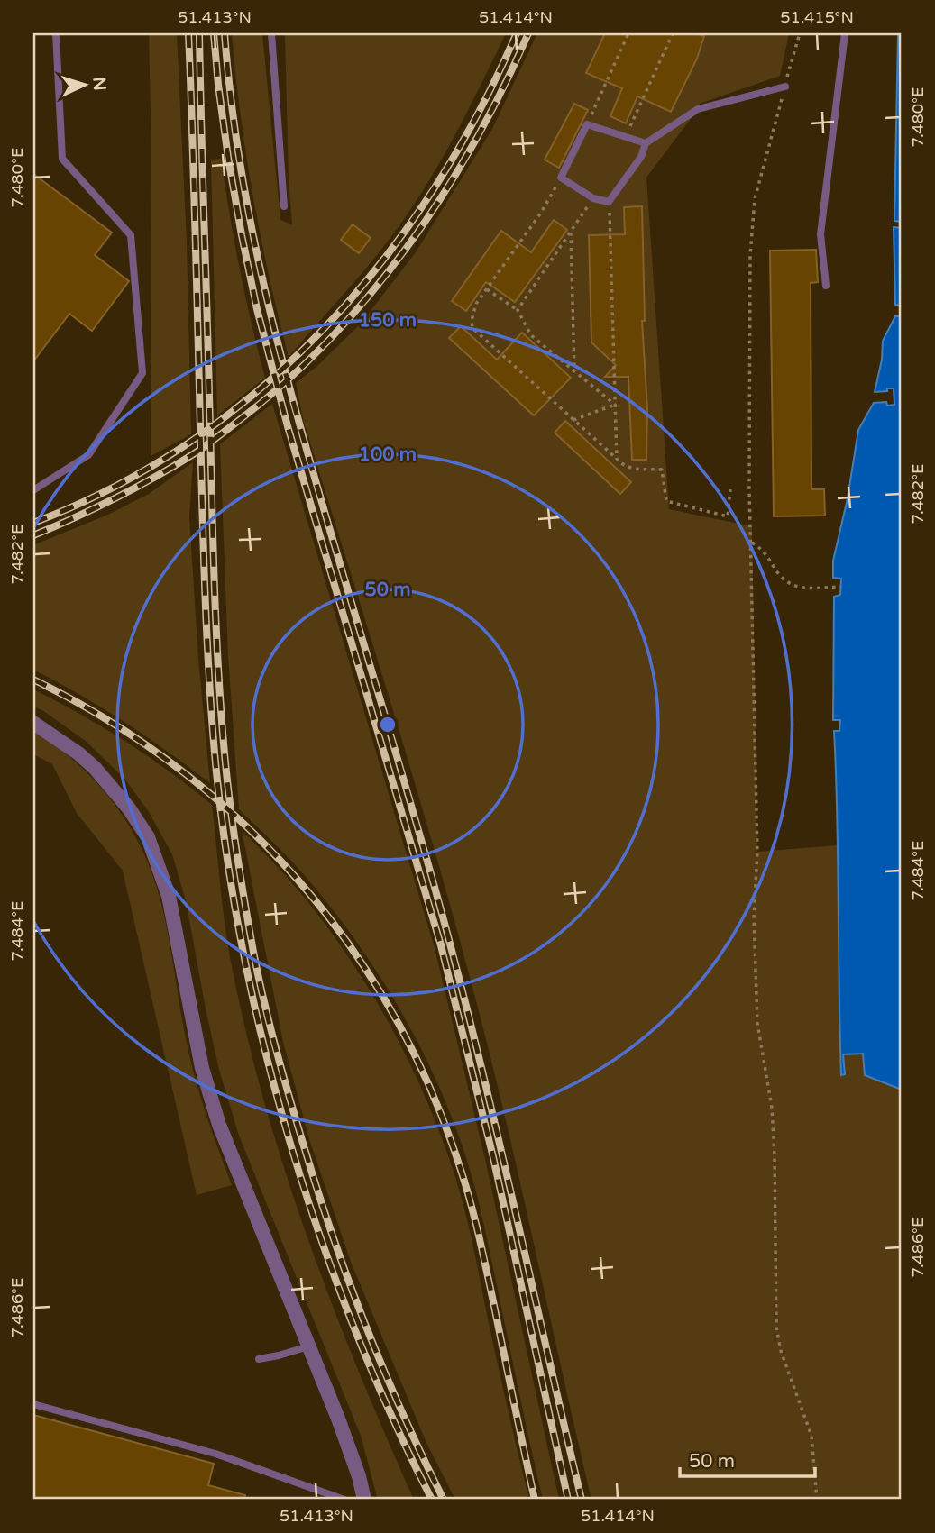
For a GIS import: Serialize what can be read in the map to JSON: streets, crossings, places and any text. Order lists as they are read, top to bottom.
{
  "scale_bar": "50 m",
  "north": "right",
  "coordinates": [
    "51.413°N",
    "51.414°N",
    "51.415°N",
    "7.480°E",
    "7.482°E",
    "7.484°E",
    "7.486°E"
  ],
  "rings": ["150 m", "100 m", "50 m"]
}
